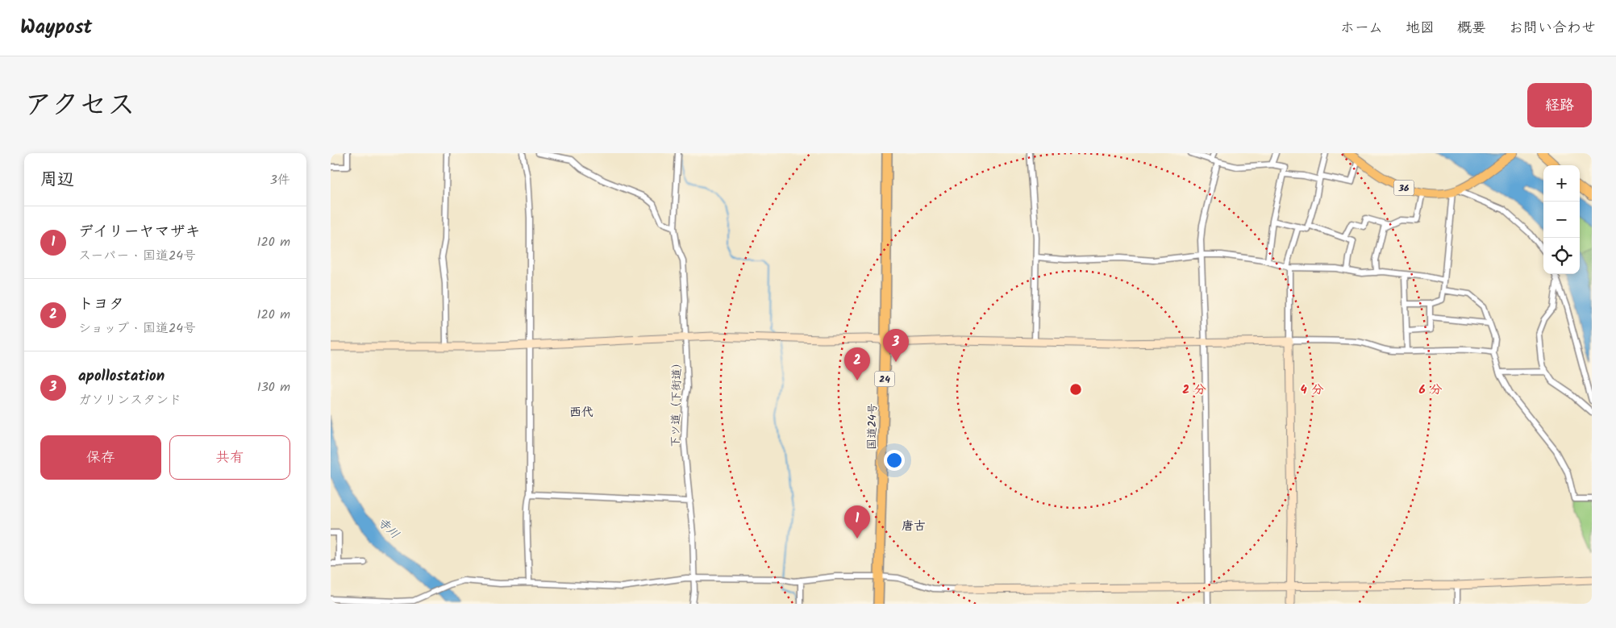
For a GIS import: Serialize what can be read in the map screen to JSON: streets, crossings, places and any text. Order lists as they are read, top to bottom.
{
  "streets": {
    "highway": ["24", "国道24号"],
    "main road": ["36"],
    "street": ["下ツ道（下街道）"]
  },
  "districts": ["西代", "唐古"],
  "water": ["寺川"],
  "page": {
    "header": "Waypost",
    "nav": [
      "ホーム",
      "地図",
      "概要",
      "お問い合わせ"
    ],
    "title": "アクセス",
    "buttons": [
      "経路",
      ["保存", "共有"]
    ],
    "heading": ["周辺", "3件"],
    "map_buttons": ["+", "−"],
    "list": [
      {
        "mark": "1",
        "name": "デイリーヤマザキ",
        "note": "スーパー · 国道24号",
        "value": "120 m"
      },
      {
        "mark": "2",
        "name": "トヨタ",
        "note": "ショップ · 国道24号",
        "value": "120 m"
      },
      {
        "mark": "3",
        "name": "apollostation",
        "note": "ガソリンスタンド",
        "value": "130 m"
      }
    ],
    "pins": ["3", "2", "1"]
  },
  "rings": ["2 分", "4 分", "6 分"]
}
